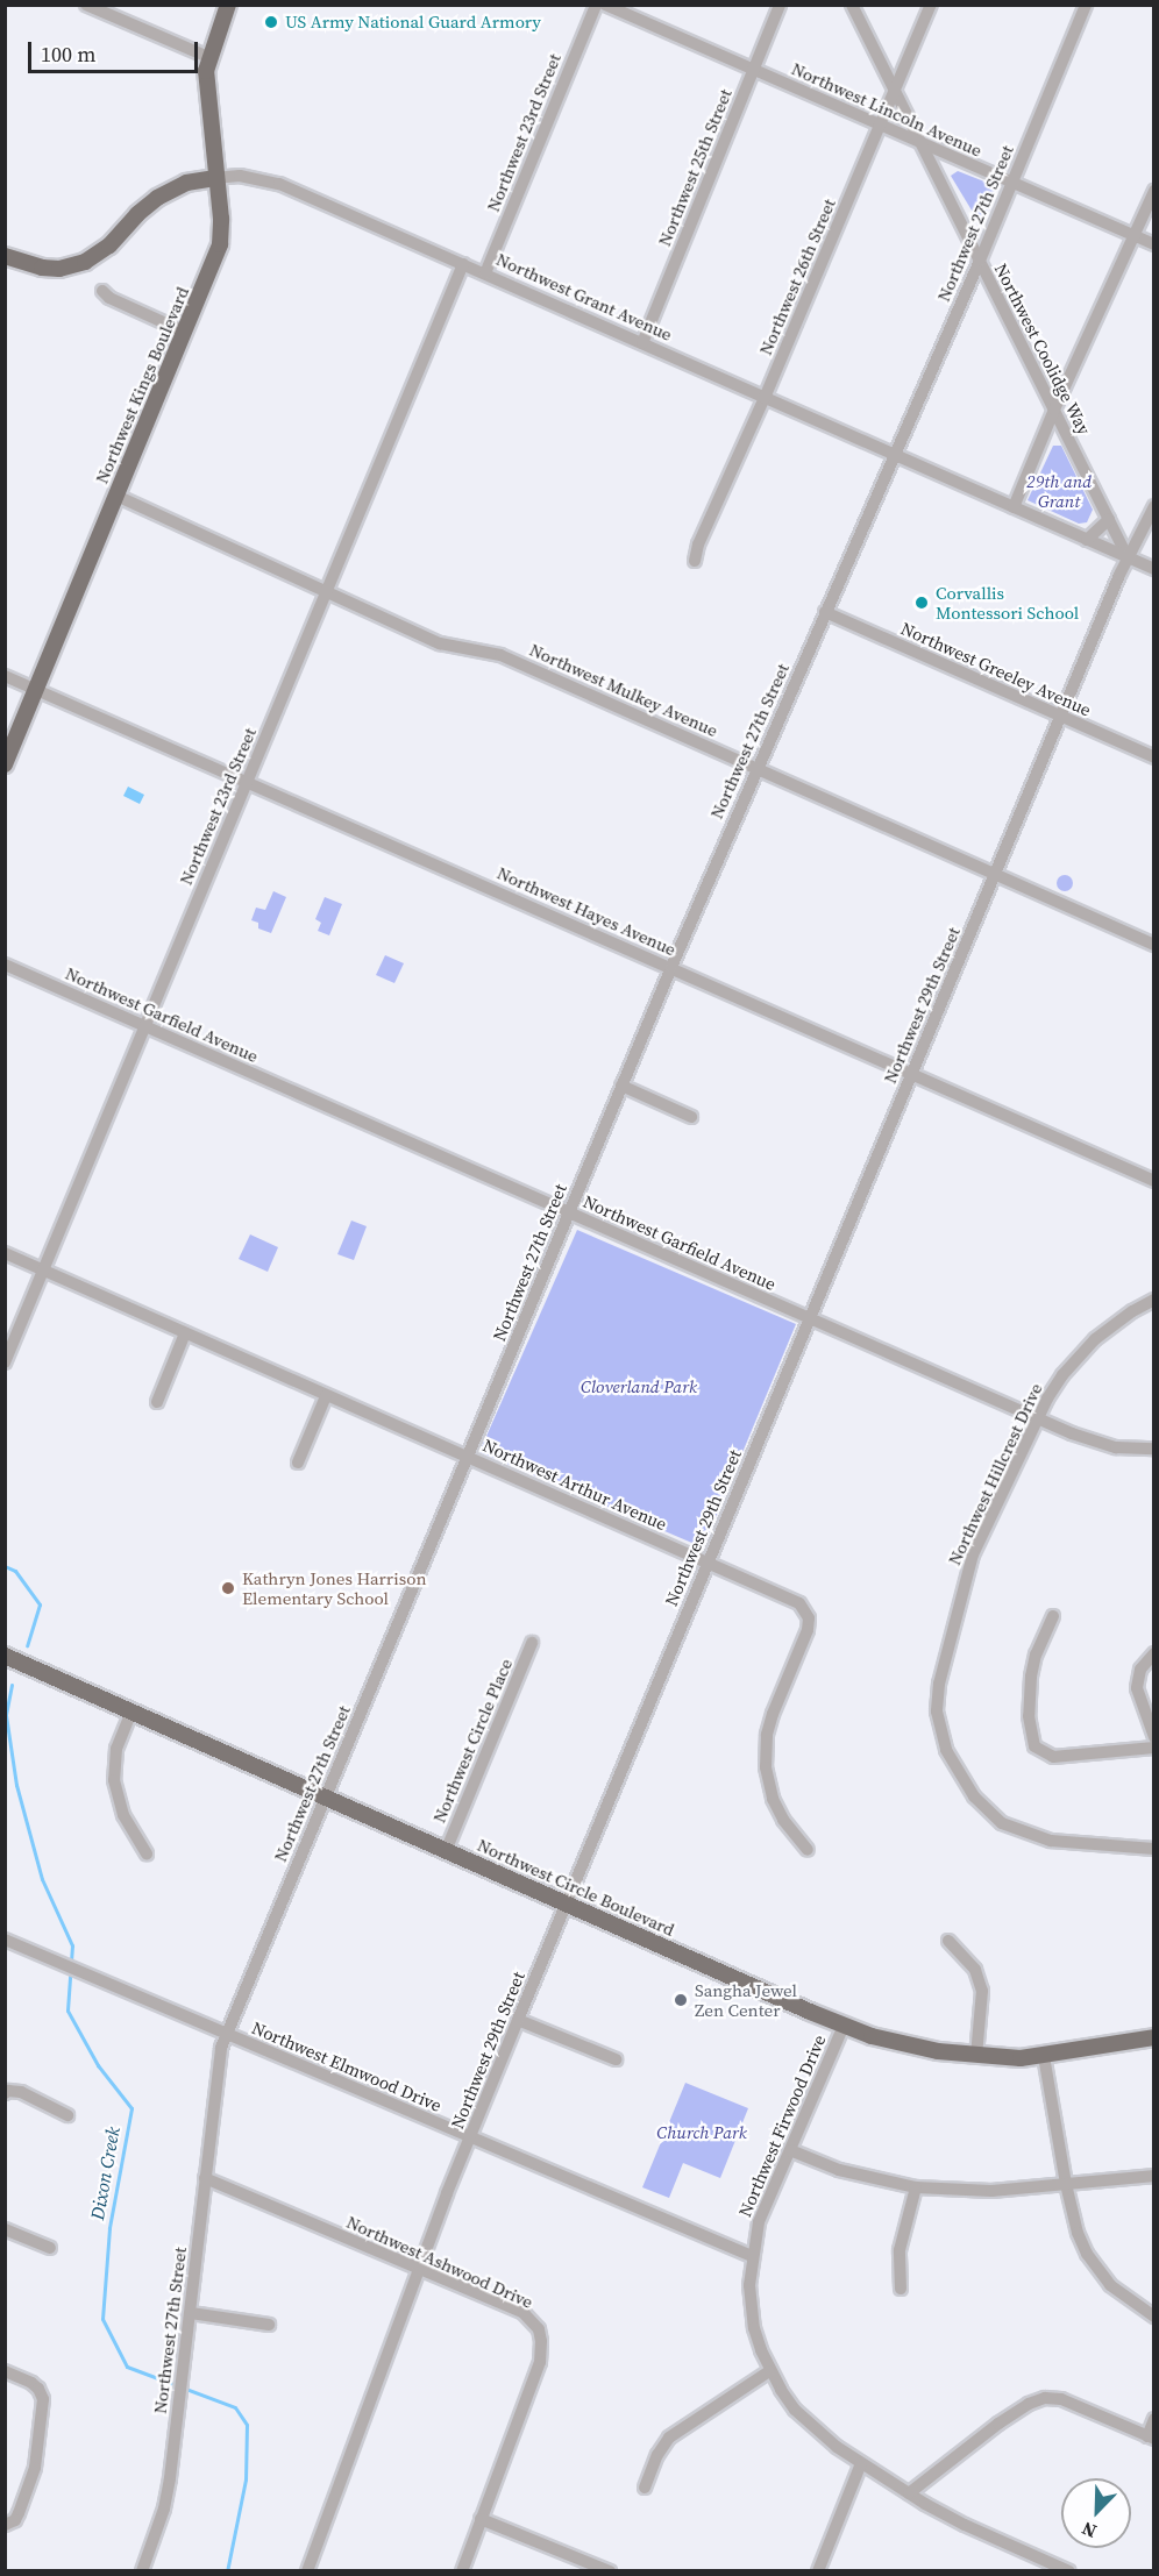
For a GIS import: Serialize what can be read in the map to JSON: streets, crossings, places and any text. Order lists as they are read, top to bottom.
{
  "streets": {
    "main road": ["Northwest Grant Avenue", "Northwest Kings Boulevard", "Northwest Circle Boulevard"],
    "street": [
      "Northwest Lincoln Avenue",
      "Northwest 23rd Street",
      "Northwest 25th Street",
      "Northwest 27th Street",
      "Northwest 26th Street",
      "Northwest Coolidge Way",
      "Northwest Greeley Avenue",
      "Northwest Mulkey Avenue",
      "Northwest Hayes Avenue",
      "Northwest 29th Street",
      "Northwest Garfield Avenue",
      "Northwest Hillcrest Drive",
      "Northwest Arthur Avenue",
      "Northwest Circle Place",
      "Northwest Elmwood Drive",
      "Northwest Firwood Drive",
      "Northwest Ashwood Drive"
    ]
  },
  "crossings": [
    ["Northwest Lincoln Avenue", "Northwest 25th Street"],
    ["Northwest Lincoln Avenue", "Northwest 27th Street"],
    ["Northwest Lincoln Avenue", "Northwest 26th Street"],
    ["Northwest Lincoln Avenue", "Northwest Coolidge Way"],
    ["Northwest 23rd Street", "Northwest Grant Avenue"],
    ["Northwest 23rd Street", "Northwest Mulkey Avenue"],
    ["Northwest 23rd Street", "Northwest Hayes Avenue"],
    ["Northwest 23rd Street", "Northwest Garfield Avenue"],
    ["Northwest 23rd Street", "Northwest Arthur Avenue"],
    ["Northwest 25th Street", "Northwest Grant Avenue"],
    ["Northwest 27th Street", "Northwest Grant Avenue"],
    ["Northwest 27th Street", "Northwest Coolidge Way"],
    ["Northwest 27th Street", "Northwest Greeley Avenue"],
    ["Northwest 27th Street", "Northwest Mulkey Avenue"],
    ["Northwest 27th Street", "Northwest Hayes Avenue"],
    ["Northwest 27th Street", "Northwest Garfield Avenue"],
    ["Northwest 27th Street", "Northwest Arthur Avenue"],
    ["Northwest 27th Street", "Northwest Circle Boulevard"],
    ["Northwest 27th Street", "Northwest Elmwood Drive"],
    ["Northwest 27th Street", "Northwest Ashwood Drive"],
    ["Northwest 26th Street", "Northwest Grant Avenue"],
    ["Northwest 26th Street", "Northwest Coolidge Way"],
    ["Northwest Grant Avenue", "Northwest Coolidge Way"],
    ["Northwest Grant Avenue", "Northwest Kings Boulevard"],
    ["Northwest Grant Avenue", "Northwest 29th Street"],
    ["Northwest Coolidge Way", "Northwest 29th Street"],
    ["Northwest Kings Boulevard", "Northwest Mulkey Avenue"],
    ["Northwest Kings Boulevard", "Northwest Hayes Avenue"],
    ["Northwest Greeley Avenue", "Northwest 29th Street"],
    ["Northwest Mulkey Avenue", "Northwest 29th Street"],
    ["Northwest Hayes Avenue", "Northwest 29th Street"],
    ["Northwest 29th Street", "Northwest Garfield Avenue"],
    ["Northwest 29th Street", "Northwest Arthur Avenue"],
    ["Northwest 29th Street", "Northwest Circle Boulevard"],
    ["Northwest 29th Street", "Northwest Elmwood Drive"],
    ["Northwest 29th Street", "Northwest Ashwood Drive"],
    ["Northwest Garfield Avenue", "Northwest Hillcrest Drive"],
    ["Northwest Circle Place", "Northwest Circle Boulevard"],
    ["Northwest Circle Boulevard", "Northwest Firwood Drive"],
    ["Northwest Elmwood Drive", "Northwest Firwood Drive"]
  ],
  "water": ["Dixon Creek"],
  "parks": ["29th and Grant", "Cloverland Park", "Church Park"],
  "places": [
    "US Army National Guard Armory",
    "Corvallis Montessori School",
    "Kathryn Jones Harrison Elementary School",
    "Sangha Jewel Zen Center"
  ],
  "scale_bar": "100 m",
  "north": "bottom left"
}
